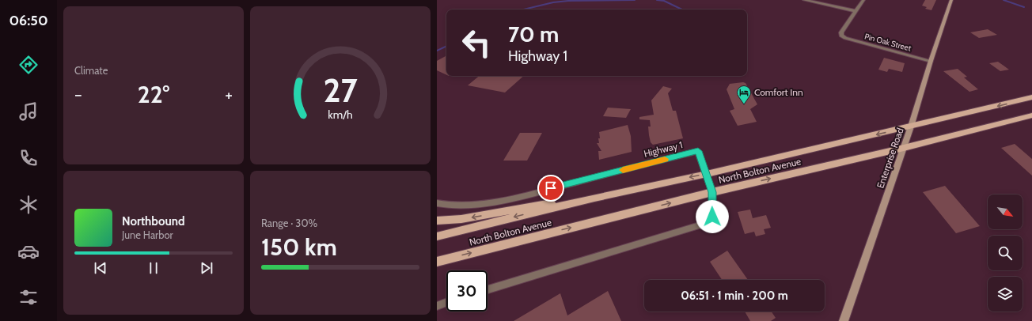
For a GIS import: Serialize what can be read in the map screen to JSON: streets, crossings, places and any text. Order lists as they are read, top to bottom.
{
  "streets": {
    "main road": ["North Bolton Avenue"],
    "street": ["Pin Oak Street", "Highway 1", "Enterprise Road"]
  },
  "crossings": [
    ["Pin Oak Street", "Enterprise Road"],
    ["Highway 1", "North Bolton Avenue"],
    ["Enterprise Road", "North Bolton Avenue"]
  ],
  "places": {
    "hotel": ["Comfort Inn"]
  },
  "north": "bottom right",
  "page": {
    "tabs": "06:50",
    "tile": [
      "Climate",
      ["Range · 30%", "150 km"]
    ],
    "turn": ["70 m", "Highway 1"],
    "heat": ["−", "22°", "+"],
    "song": ["Northbound", "June Harbor"],
    "limit": "30",
    "trip": "06:51 · 1 min · 200 m",
    "gauge": ["27", "km/h"]
  }
}
